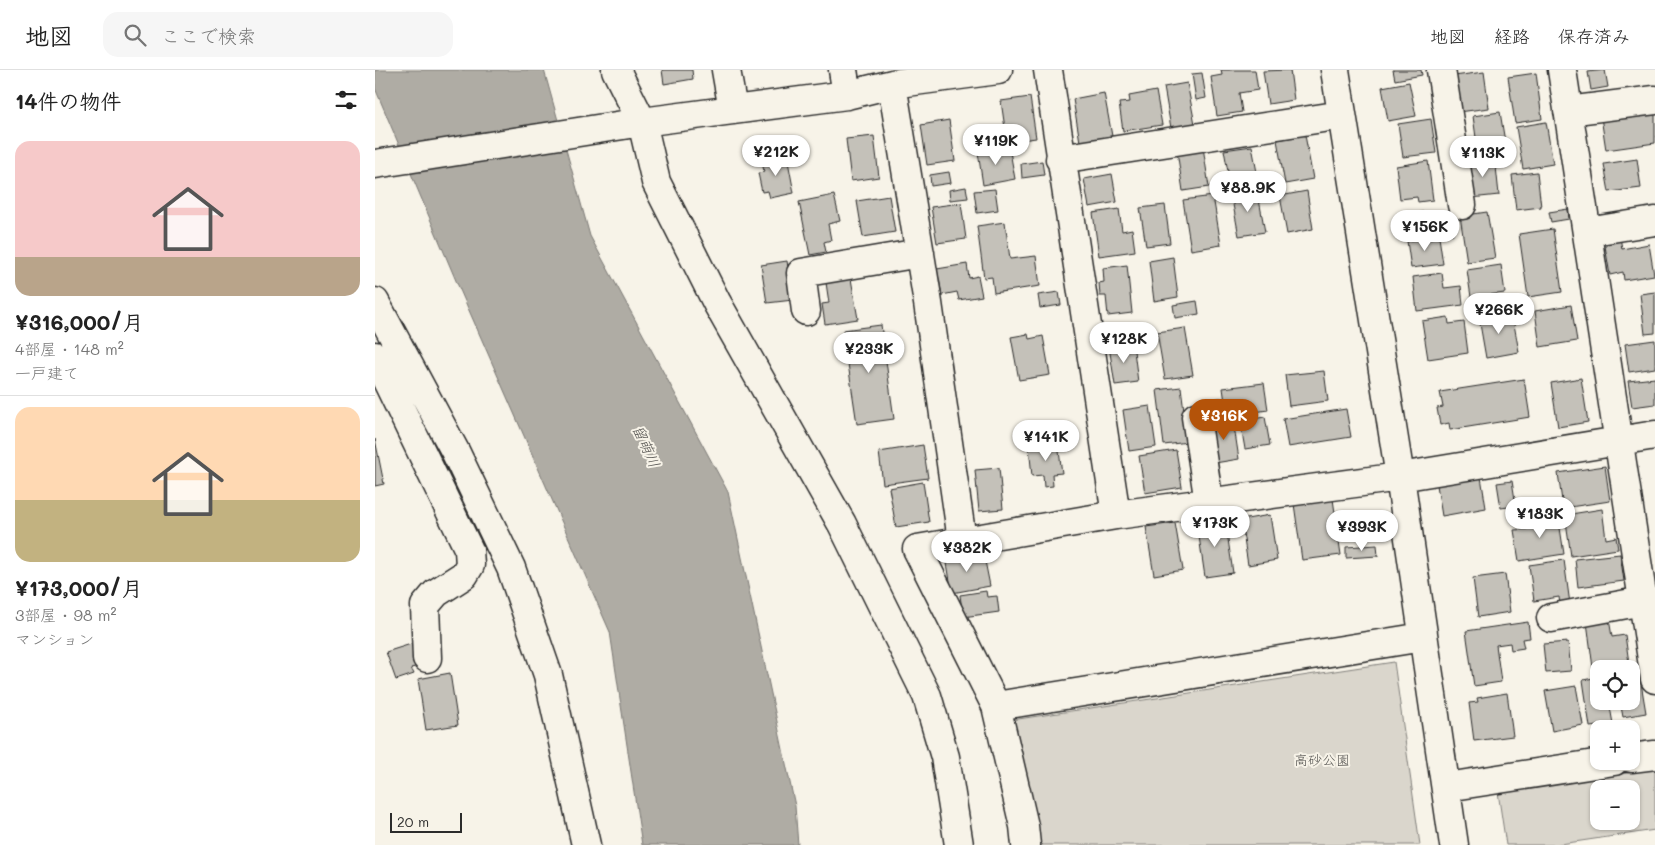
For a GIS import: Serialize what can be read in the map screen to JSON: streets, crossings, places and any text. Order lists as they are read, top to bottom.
{
  "water": ["留萌川"],
  "parks": ["高砂公園"],
  "scale_bar": "20 m",
  "page": {
    "header": "地図",
    "search": "ここで検索",
    "nav": ["地図", "経路", "保存済み"],
    "heading": "14件の物件",
    "price": [
      "¥119K",
      "¥212K",
      "¥113K",
      "¥88.9K",
      "¥156K",
      "¥266K",
      "¥128K",
      "¥233K",
      "¥316K",
      "¥141K",
      "¥183K",
      "¥173K",
      "¥393K",
      "¥382K"
    ],
    "list": [
      {
        "name": "¥316,000/月",
        "note": "4部屋 · 148 m² · 一戸建て"
      },
      {
        "name": "¥173,000/月",
        "note": "3部屋 · 98 m² · マンション"
      }
    ],
    "map_buttons": ["+", "−"],
    "scale": "20 m"
  }
}
